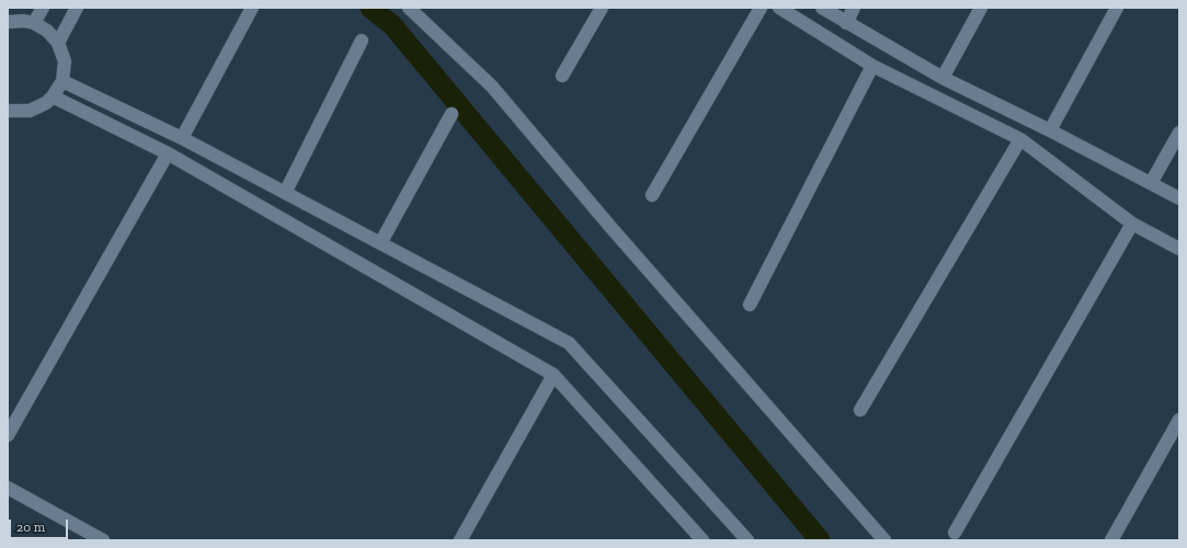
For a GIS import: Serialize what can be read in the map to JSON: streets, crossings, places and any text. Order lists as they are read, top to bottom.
{
  "scale_bar": "20 m"
}
